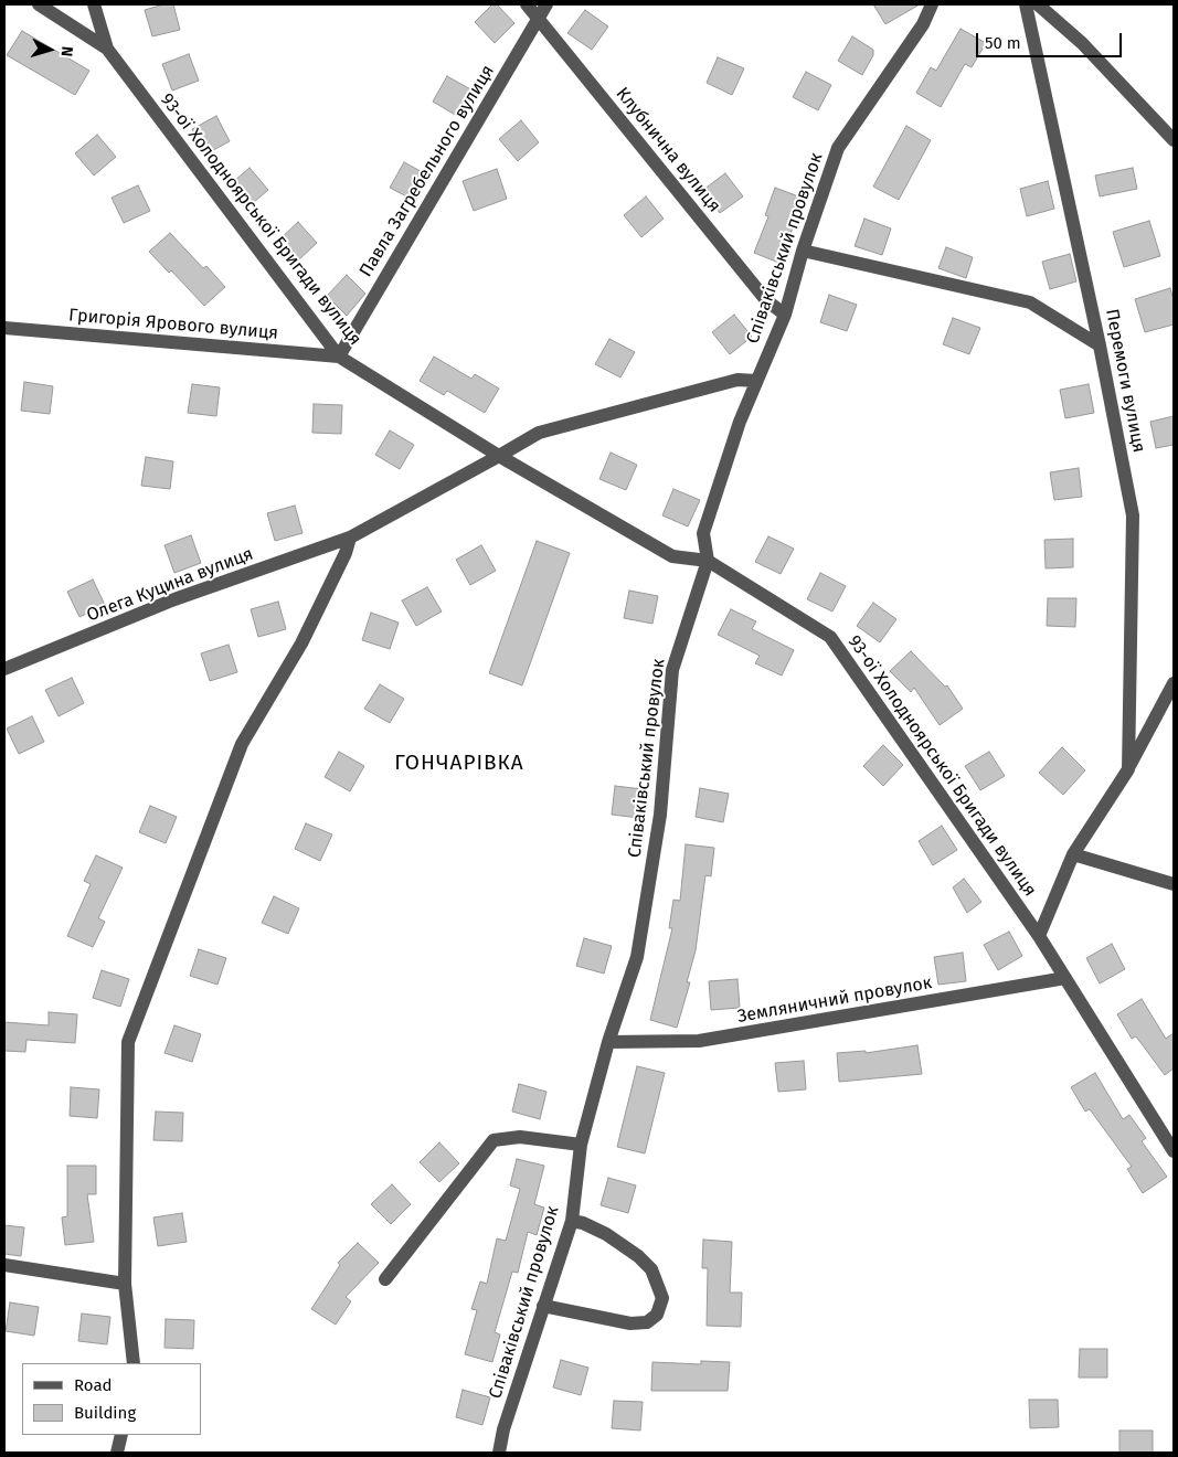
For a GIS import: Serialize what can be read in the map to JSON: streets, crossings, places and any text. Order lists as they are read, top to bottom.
{
  "streets": {
    "street": [
      "Клубнична вулиця",
      "Павла Загребельного вулиця",
      "93-ої Холодноярської Бригади вулиця",
      "Співаківський провулок",
      "Григорія Ярового вулиця",
      "Перемоги вулиця",
      "Олега Куцина вулиця",
      "Земляничний провулок"
    ]
  },
  "crossings": [
    ["Клубнична вулиця", "Павла Загребельного вулиця"],
    ["Клубнична вулиця", "Співаківський провулок"],
    ["Павла Загребельного вулиця", "93-ої Холодноярської Бригади вулиця"],
    ["Павла Загребельного вулиця", "Григорія Ярового вулиця"],
    ["93-ої Холодноярської Бригади вулиця", "Співаківський провулок"],
    ["93-ої Холодноярської Бригади вулиця", "Григорія Ярового вулиця"],
    ["93-ої Холодноярської Бригади вулиця", "Олега Куцина вулиця"],
    ["93-ої Холодноярської Бригади вулиця", "Земляничний провулок"],
    ["Співаківський провулок", "Земляничний провулок"]
  ],
  "districts": ["ГОНЧАРІВКА"],
  "legend": ["Road", "Building"],
  "scale_bar": "50 m",
  "north": "right"
}
